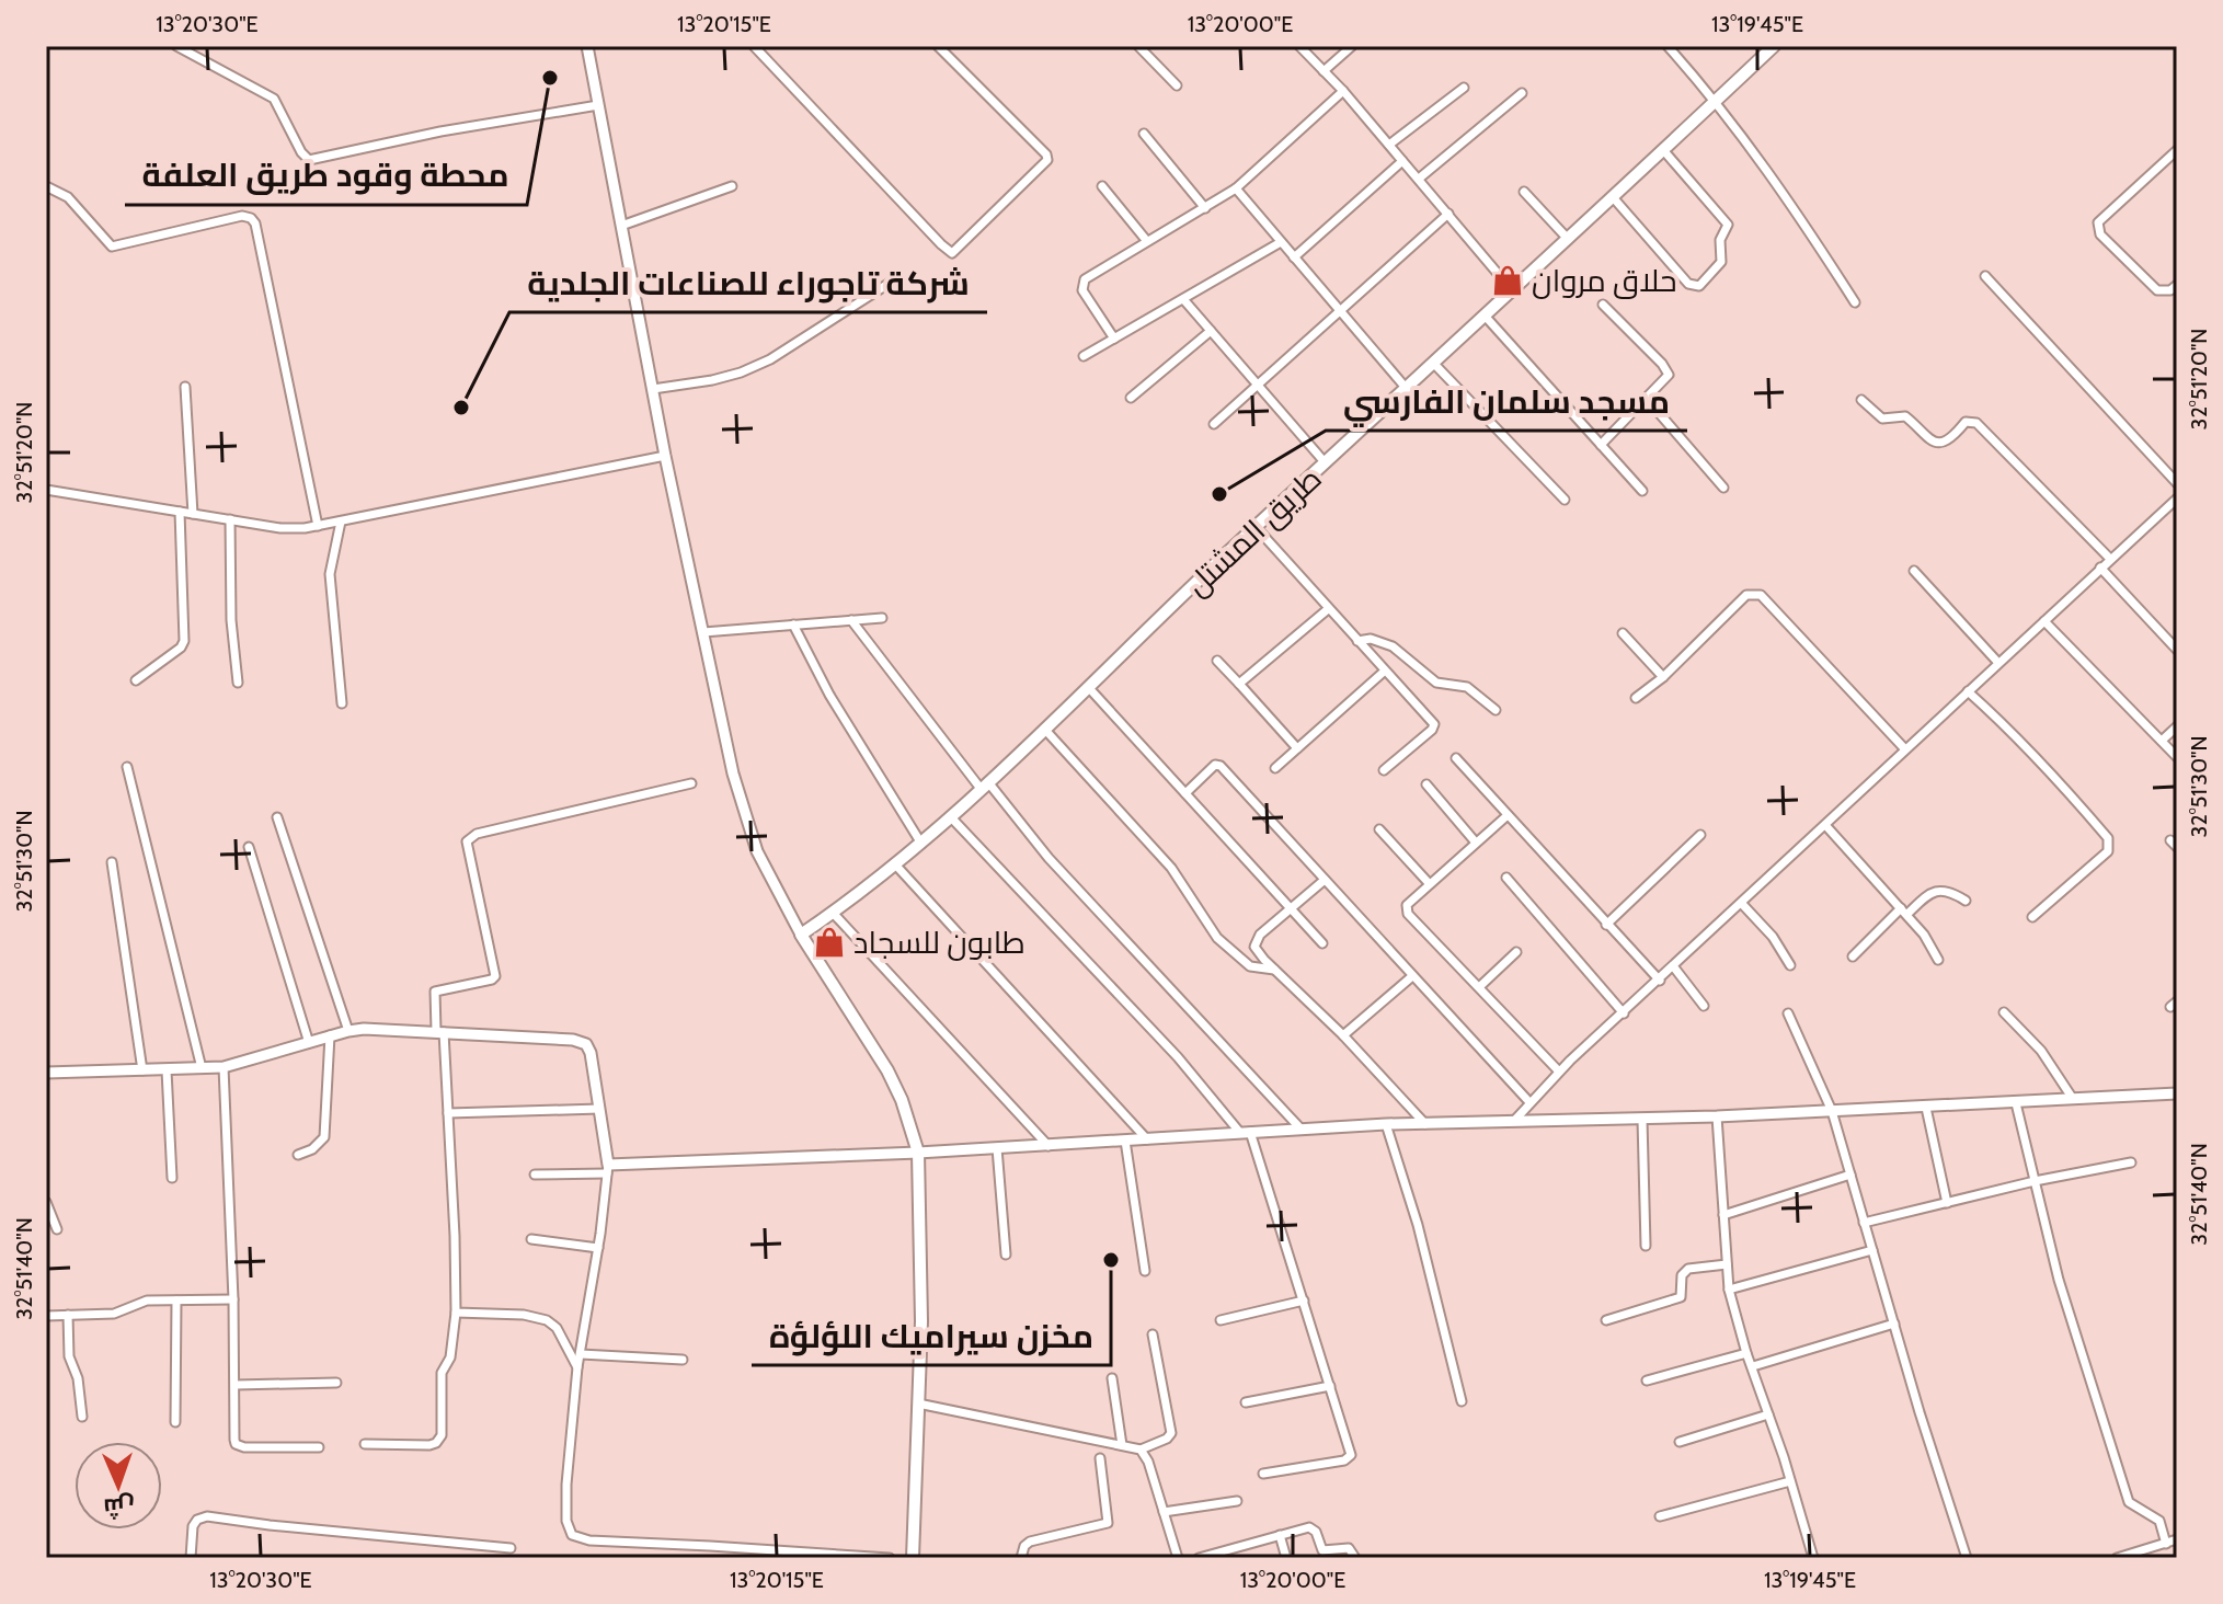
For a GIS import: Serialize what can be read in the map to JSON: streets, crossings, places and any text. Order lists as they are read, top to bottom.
{
  "streets": {
    "main road": ["طريق المشتل"]
  },
  "places": {
    "other": [
      "محطة وقود طريق العلفة",
      "شركة تاجوراء للصناعات الجلدية",
      "مسجد سلمان الفارسي",
      "مخزن سيراميك اللؤلؤة"
    ],
    "shop": ["حلاق مروان", "طابون للسجاد"]
  },
  "north": "bottom",
  "coordinates": [
    "13°20'30\"E",
    "13°20'15\"E",
    "13°20'00\"E",
    "13°19'45\"E",
    "32°51'20\"N",
    "32°51'30\"N",
    "32°51'40\"N"
  ]
}
